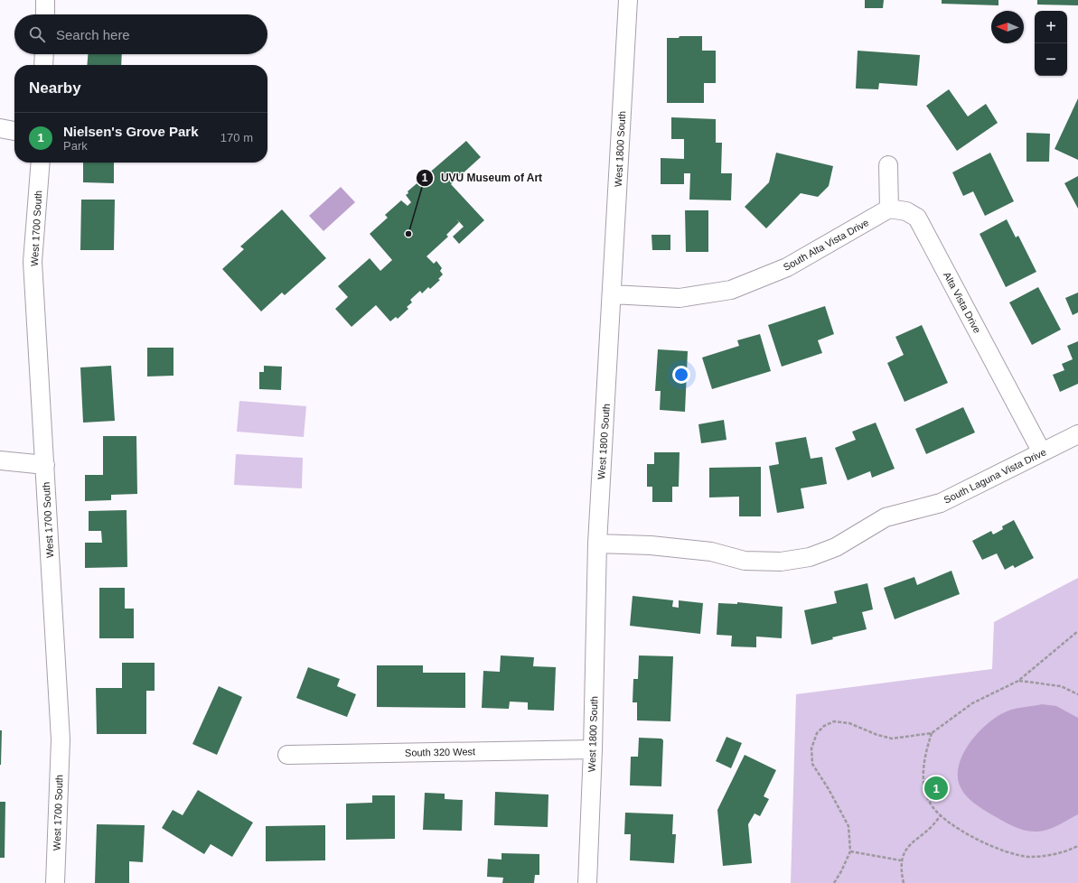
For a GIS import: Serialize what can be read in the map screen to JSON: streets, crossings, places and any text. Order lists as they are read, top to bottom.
{
  "streets": {
    "street": [
      "West 1800 South",
      "West 1700 South",
      "South Alta Vista Drive",
      "Alta Vista Drive",
      "South Laguna Vista Drive",
      "South 320 West"
    ]
  },
  "crossings": [
    ["West 1800 South", "South Alta Vista Drive"],
    ["West 1800 South", "South Laguna Vista Drive"],
    ["West 1800 South", "South 320 West"],
    ["South Alta Vista Drive", "Alta Vista Drive"],
    ["Alta Vista Drive", "South Laguna Vista Drive"]
  ],
  "places": ["UVU Museum of Art"],
  "north": "left",
  "page": {
    "map_buttons": ["+", "−"],
    "search": "Search here",
    "heading": "Nearby",
    "list": [
      {
        "mark": "1",
        "name": "Nielsen's Grove Park",
        "note": "Park",
        "value": "170 m"
      }
    ],
    "pins": "1"
  }
}
